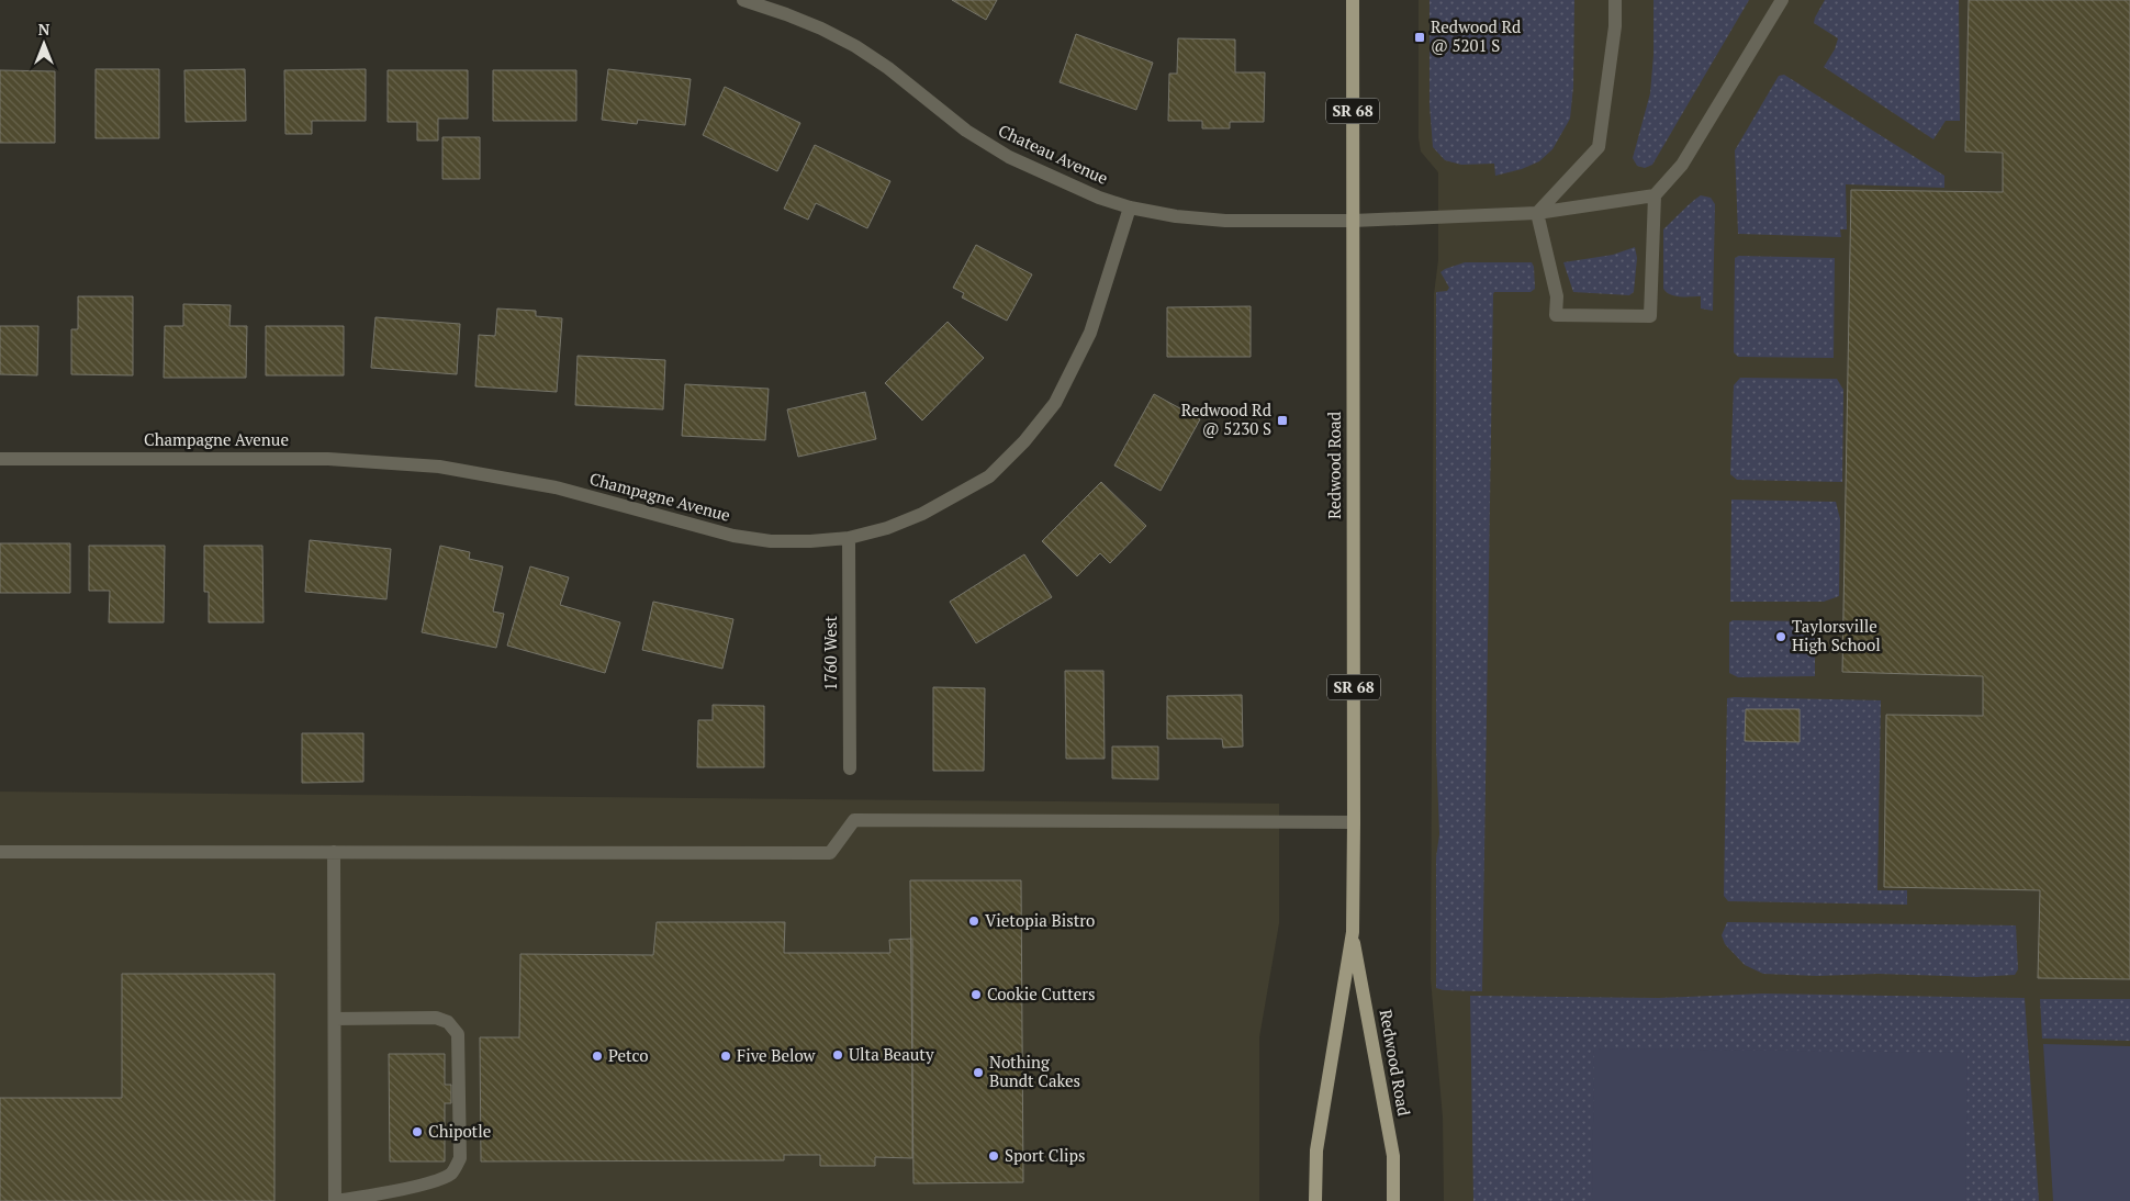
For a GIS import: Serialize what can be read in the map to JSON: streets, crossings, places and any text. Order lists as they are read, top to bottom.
{
  "streets": {
    "main road": ["SR 68", "Redwood Road"],
    "street": ["Chateau Avenue", "Champagne Avenue", "1760 West"]
  },
  "crossings": [
    ["Chateau Avenue", "Champagne Avenue"],
    ["Chateau Avenue", "Redwood Road"],
    ["Champagne Avenue", "1760 West"]
  ],
  "places": {
    "transit": ["Redwood Rd @ 5201 S", "Redwood Rd @ 5230 S"],
    "other": [
      "Taylorsville High School",
      "Vietopia Bistro",
      "Cookie Cutters",
      "Ulta Beauty",
      "Petco",
      "Five Below",
      "Nothing Bundt Cakes",
      "Chipotle",
      "Sport Clips"
    ]
  },
  "north": "top"
}
